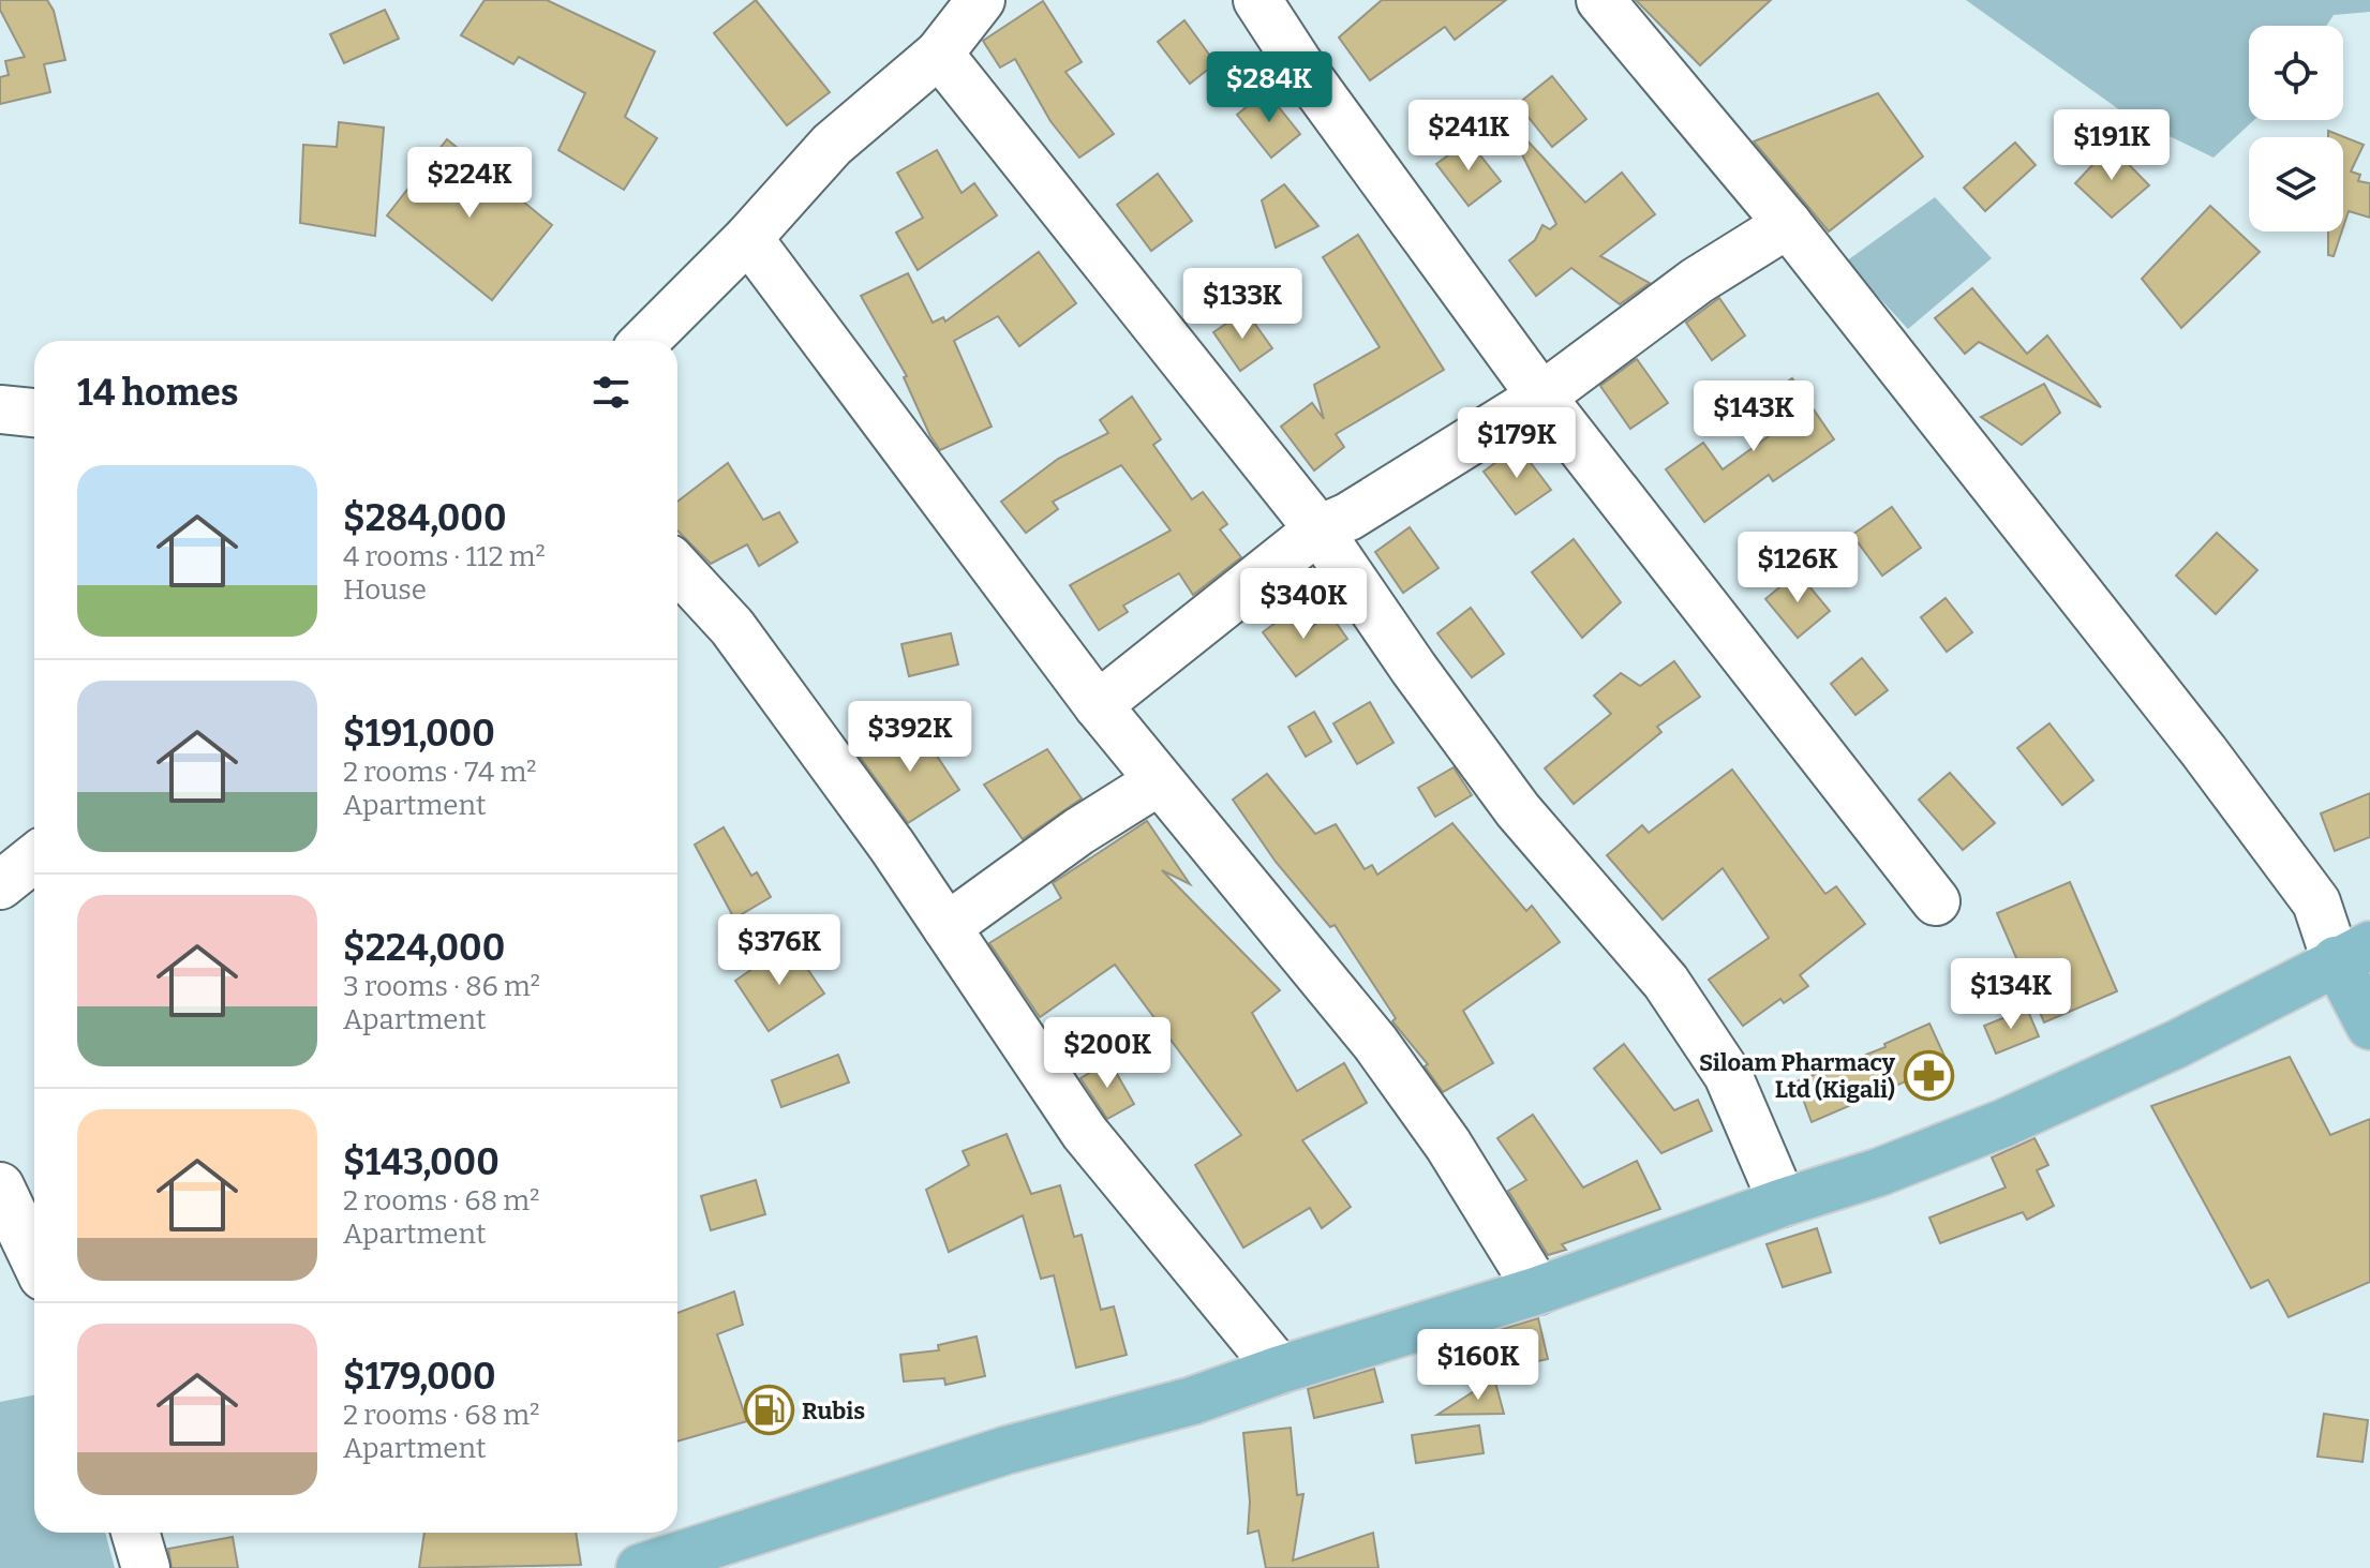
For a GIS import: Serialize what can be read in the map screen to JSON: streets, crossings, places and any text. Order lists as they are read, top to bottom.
{
  "places": {
    "pharmacy": ["Siloam Pharmacy Ltd (Kigali)"],
    "fuel station": ["Rubis"]
  },
  "page": {
    "price": [
      "$284K",
      "$241K",
      "$191K",
      "$224K",
      "$133K",
      "$143K",
      "$179K",
      "$126K",
      "$340K",
      "$392K",
      "$376K",
      "$134K",
      "$200K",
      "$160K"
    ],
    "heading": "14 homes",
    "list": [
      {
        "name": "$284,000",
        "note": "4 rooms · 112 m² · House"
      },
      {
        "name": "$191,000",
        "note": "2 rooms · 74 m² · Apartment"
      },
      {
        "name": "$224,000",
        "note": "3 rooms · 86 m² · Apartment"
      },
      {
        "name": "$143,000",
        "note": "2 rooms · 68 m² · Apartment"
      },
      {
        "name": "$179,000",
        "note": "2 rooms · 68 m² · Apartment"
      }
    ]
  }
}
